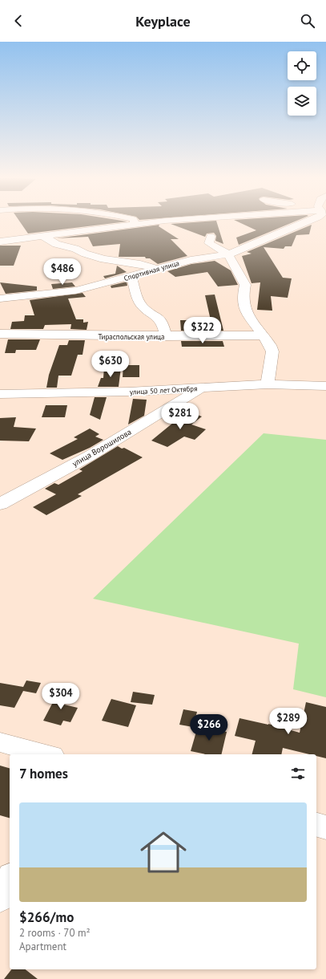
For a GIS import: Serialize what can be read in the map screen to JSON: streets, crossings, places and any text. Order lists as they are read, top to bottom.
{
  "streets": {
    "street": [
      "Спортивная улица",
      "Тираспольская улица",
      "улица 50 лет Октября",
      "улица Ворошилова"
    ]
  },
  "crossings": [
    ["улица 50 лет Октября", "улица Ворошилова"]
  ],
  "page": {
    "header": "Keyplace",
    "price": [
      "$486",
      "$322",
      "$630",
      "$281",
      "$304",
      "$289",
      "$266"
    ],
    "heading": "7 homes",
    "list": [
      {
        "name": "$266/mo",
        "note": "2 rooms · 70 m² · Apartment"
      }
    ]
  }
}
